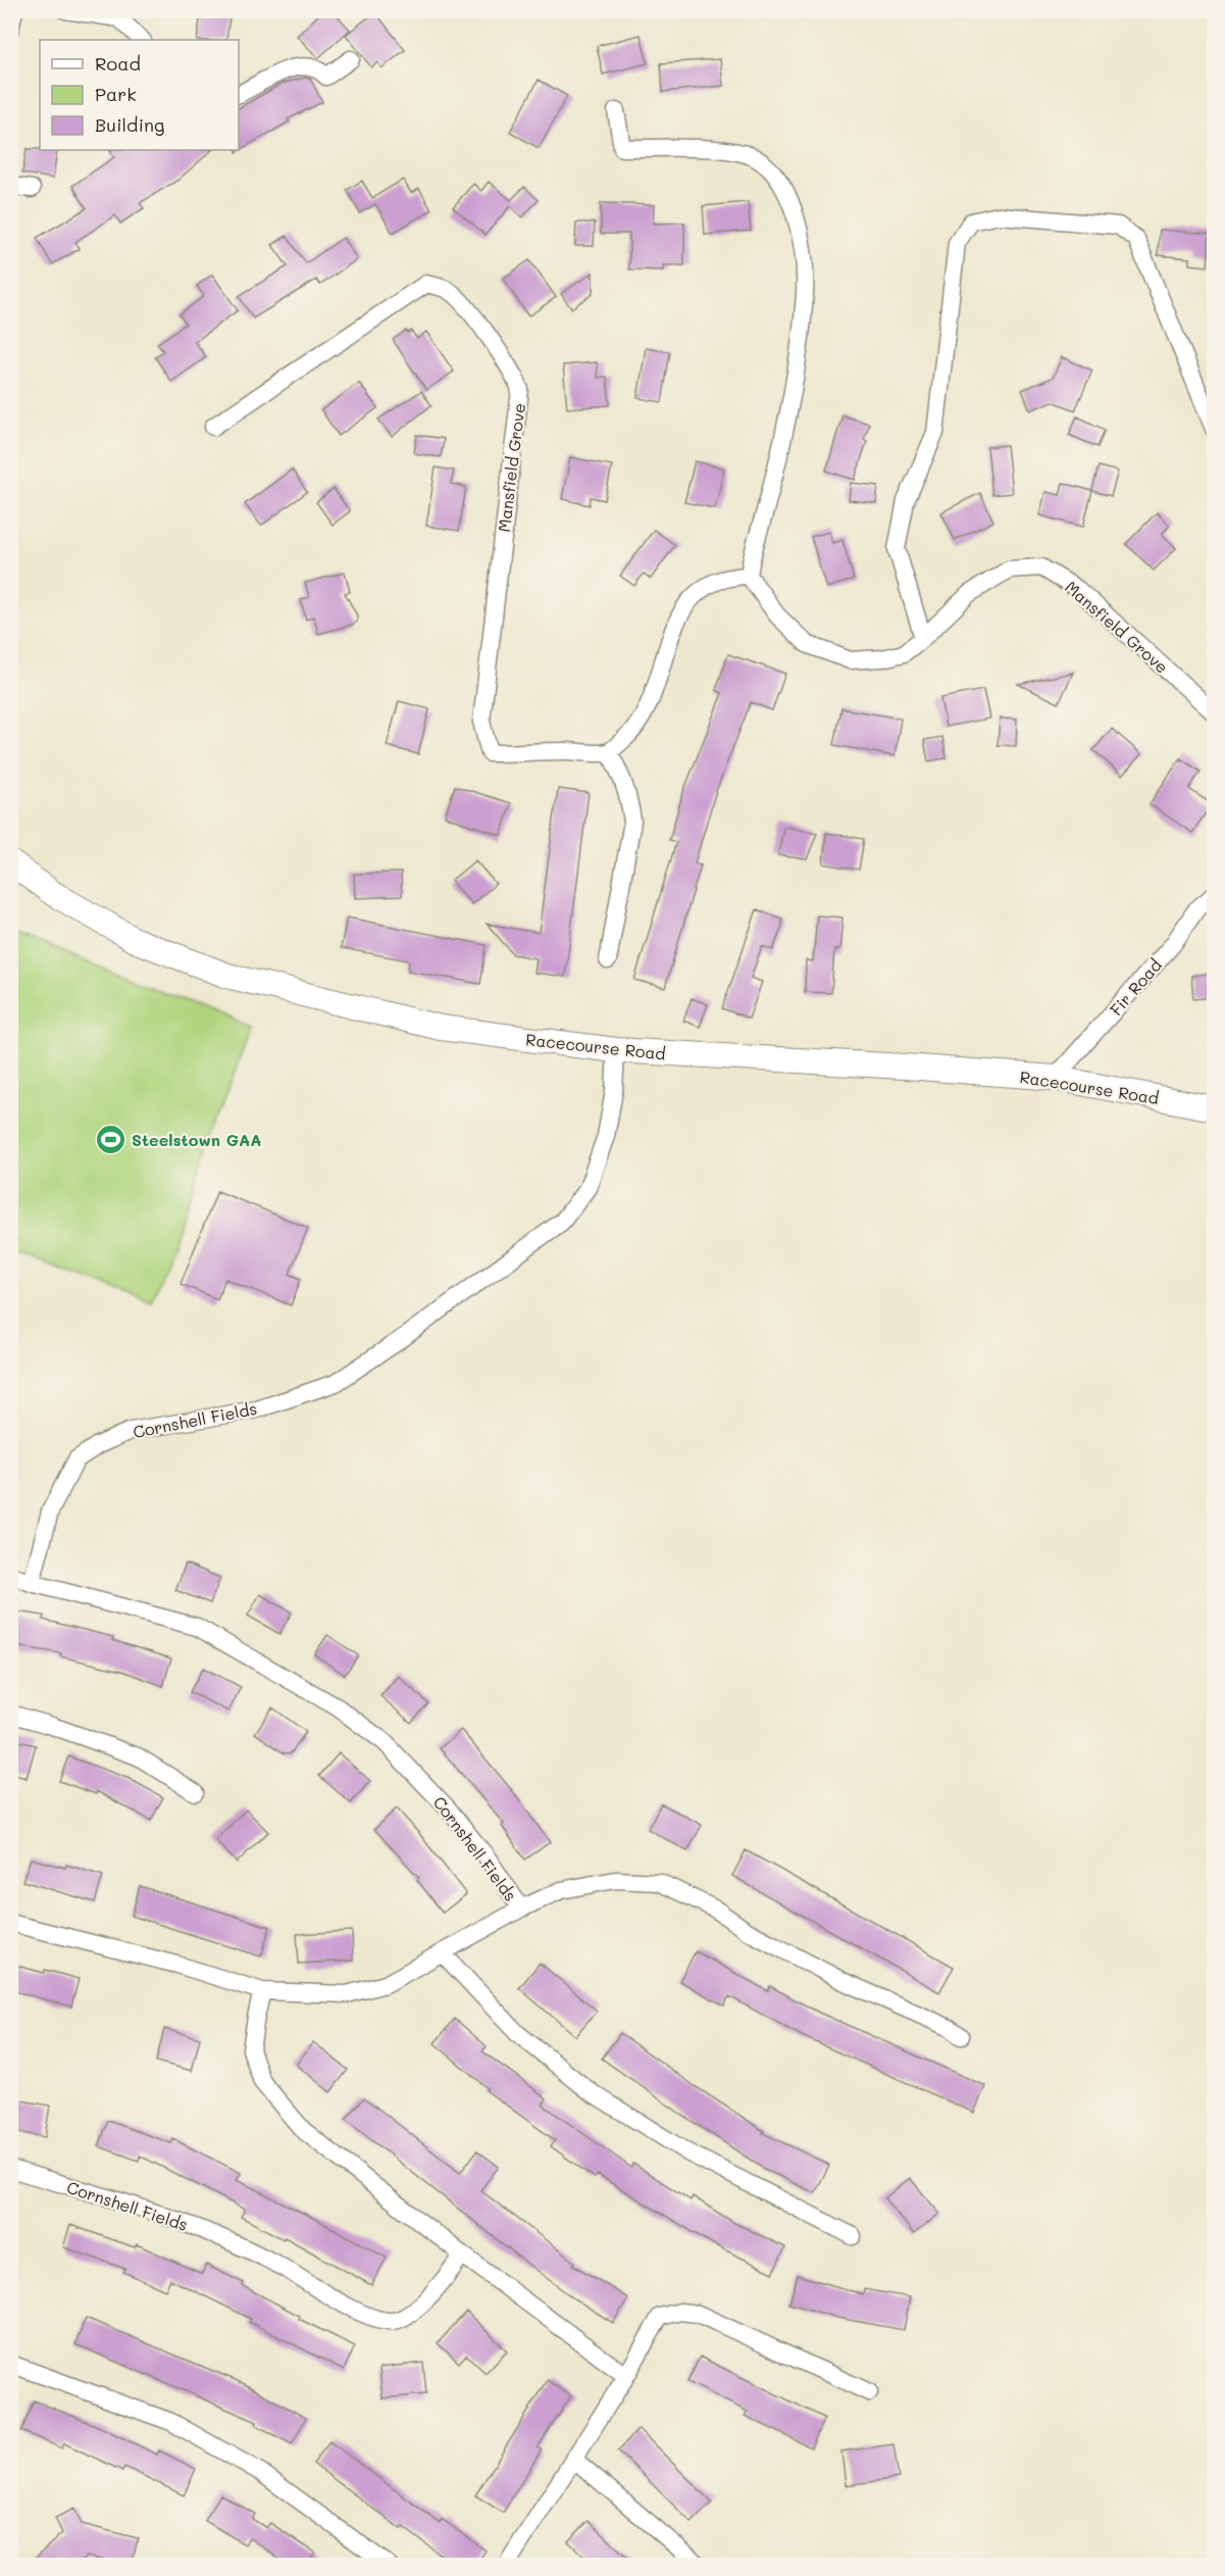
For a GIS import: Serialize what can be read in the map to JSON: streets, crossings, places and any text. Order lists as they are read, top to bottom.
{
  "streets": {
    "street": [
      "Mansfield Grove",
      "Fir Road",
      "Racecourse Road",
      "Cornshell Fields"
    ]
  },
  "crossings": [
    ["Fir Road", "Racecourse Road"],
    ["Racecourse Road", "Cornshell Fields"]
  ],
  "places": {
    "sports": ["Steelstown GAA"]
  },
  "legend": ["Road", "Park", "Building"]
}
